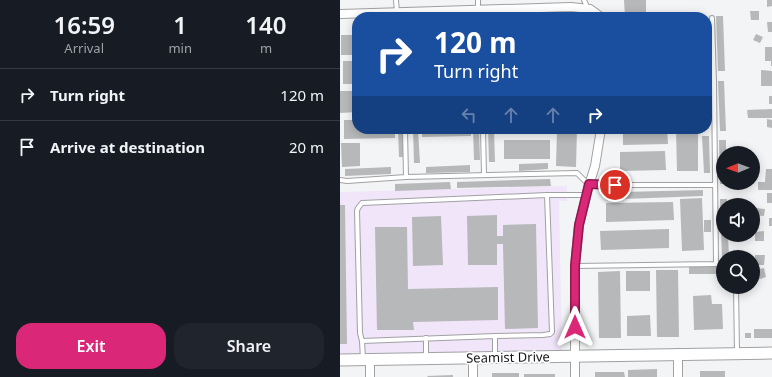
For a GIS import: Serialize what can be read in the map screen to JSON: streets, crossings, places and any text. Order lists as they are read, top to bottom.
{
  "streets": {
    "street": ["Seamist Drive"]
  },
  "north": "left",
  "page": {
    "eta": [
      "16:59",
      "Arrival",
      "1",
      "min",
      "140",
      "m"
    ],
    "turn": ["120 m", "Turn right"],
    "list": [
      {
        "name": "Turn right",
        "value": "120 m"
      },
      {
        "name": "Arrive at destination",
        "value": "20 m"
      }
    ],
    "buttons": ["Exit", "Share"]
  }
}
